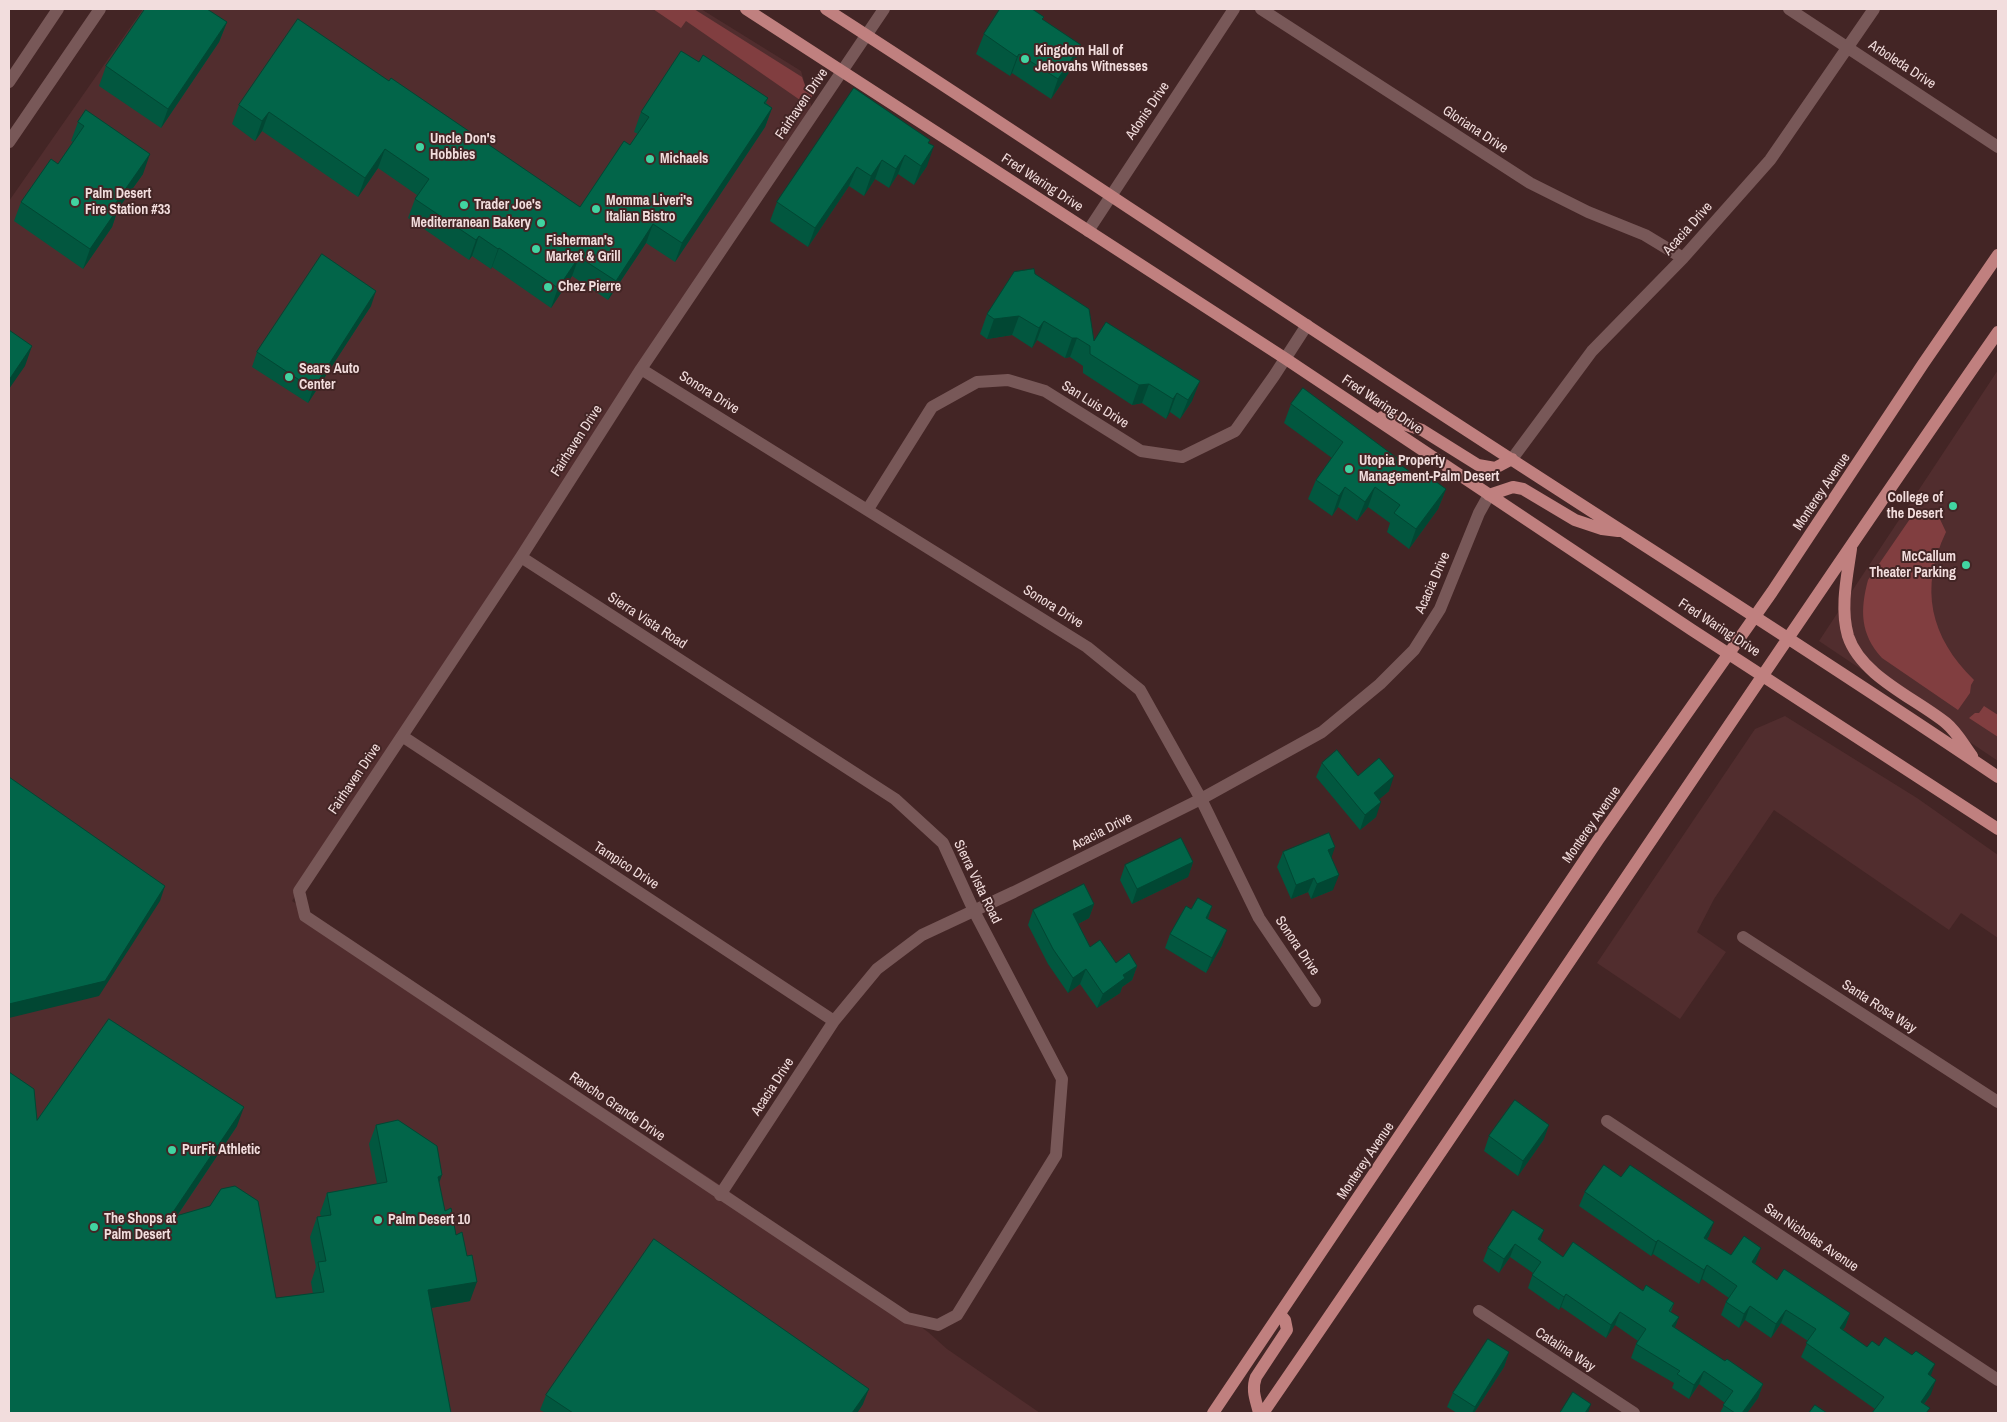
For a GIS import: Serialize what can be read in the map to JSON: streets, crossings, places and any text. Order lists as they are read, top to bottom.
{
  "streets": {
    "main road": ["Fred Waring Drive", "Monterey Avenue"],
    "street": [
      "Arboleda Drive",
      "Fairhaven Drive",
      "Adonis Drive",
      "Gloriana Drive",
      "Acacia Drive",
      "Sonora Drive",
      "San Luis Drive",
      "Sierra Vista Road",
      "Tampico Drive",
      "Santa Rosa Way",
      "Rancho Grande Drive",
      "San Nicholas Avenue",
      "Catalina Way"
    ]
  },
  "crossings": [
    ["Arboleda Drive", "Acacia Drive"],
    ["Fairhaven Drive", "Fred Waring Drive"],
    ["Fairhaven Drive", "Sonora Drive"],
    ["Fairhaven Drive", "Sierra Vista Road"],
    ["Fairhaven Drive", "Tampico Drive"],
    ["Fairhaven Drive", "Rancho Grande Drive"],
    ["Adonis Drive", "Fred Waring Drive"],
    ["Gloriana Drive", "Acacia Drive"],
    ["Fred Waring Drive", "Acacia Drive"],
    ["Fred Waring Drive", "San Luis Drive"],
    ["Fred Waring Drive", "Monterey Avenue"],
    ["Acacia Drive", "Sonora Drive"],
    ["Acacia Drive", "Sierra Vista Road"],
    ["Acacia Drive", "Tampico Drive"],
    ["Acacia Drive", "Rancho Grande Drive"],
    ["Sonora Drive", "San Luis Drive"],
    ["Sierra Vista Road", "Rancho Grande Drive"]
  ],
  "places": [
    "Kingdom Hall of Jehovahs Witnesses",
    "Uncle Don's Hobbies",
    "Michaels",
    "Palm Desert Fire Station #33",
    "Trader Joe's",
    "Momma Liveri's Italian Bistro",
    "Mediterranean Bakery",
    "Fisherman's Market & Grill",
    "Chez Pierre",
    "Sears Auto Center",
    "Utopia Property Management-Palm Desert",
    "College of the Desert",
    "McCallum Theater Parking",
    "PurFit Athletic",
    "Palm Desert 10",
    "The Shops at Palm Desert"
  ]
}
